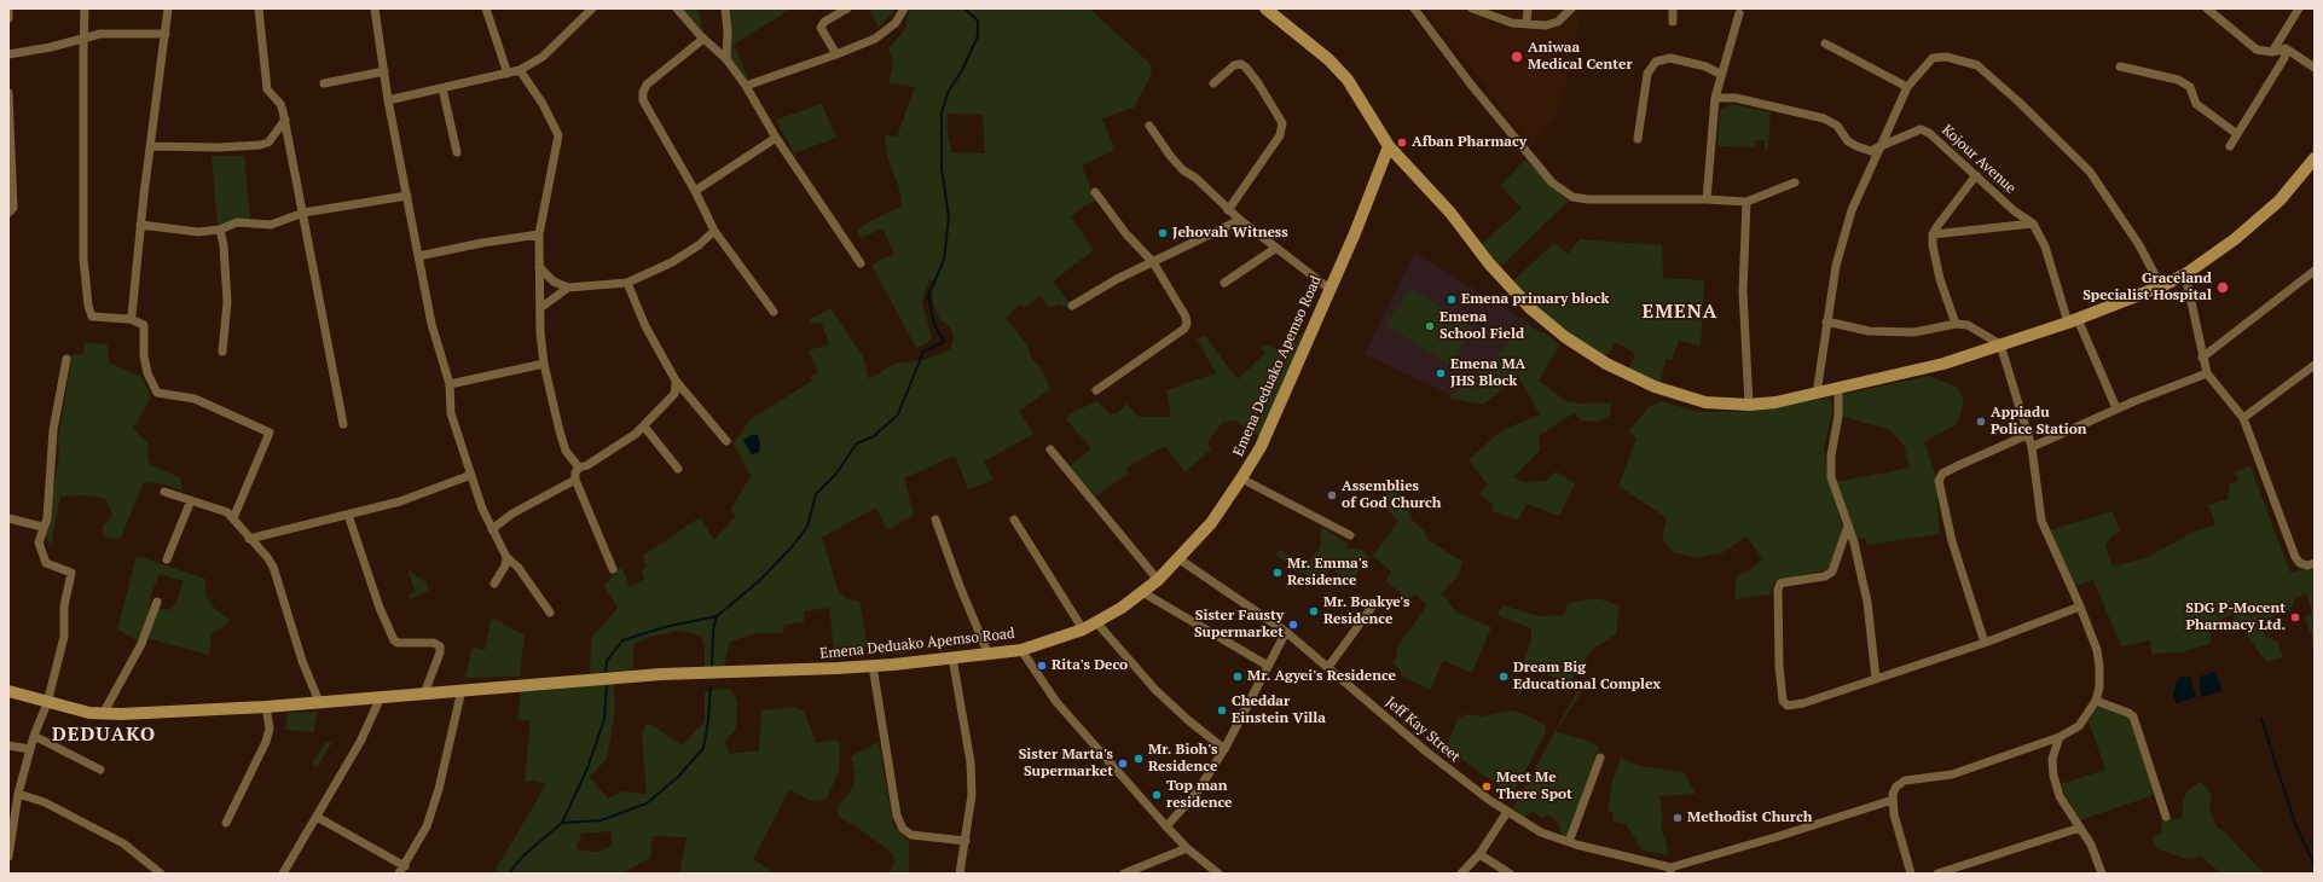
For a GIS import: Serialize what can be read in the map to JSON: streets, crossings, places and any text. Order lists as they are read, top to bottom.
{
  "streets": {
    "street": ["Kojour Avenue", "Emena Deduako Apemso Road", "Jeff Kay Street"]
  },
  "crossings": [
    ["Emena Deduako Apemso Road", "Jeff Kay Street"]
  ],
  "districts": ["EMENA", "DEDUAKO"],
  "places": [
    "Aniwaa Medical Center",
    "Afban Pharmacy",
    "Jehovah Witness",
    "Graceland Specialist Hospital",
    "Emena primary block",
    "Emena School Field",
    "Emena MA JHS Block",
    "Appiadu Police Station",
    "Assemblies of God Church",
    "Mr. Emma's Residence",
    "Mr. Boakye's Residence",
    "SDG P-Mocent Pharmacy Ltd.",
    "Sister Fausty Supermarket",
    "Rita's Deco",
    "Mr. Agyei's Residence",
    "Dream Big Educational Complex",
    "Cheddar Einstein Villa",
    "Mr. Bioh's Residence",
    "Sister Marta's Supermarket",
    "Meet Me There Spot",
    "Top man residence",
    "Methodist Church"
  ]
}
